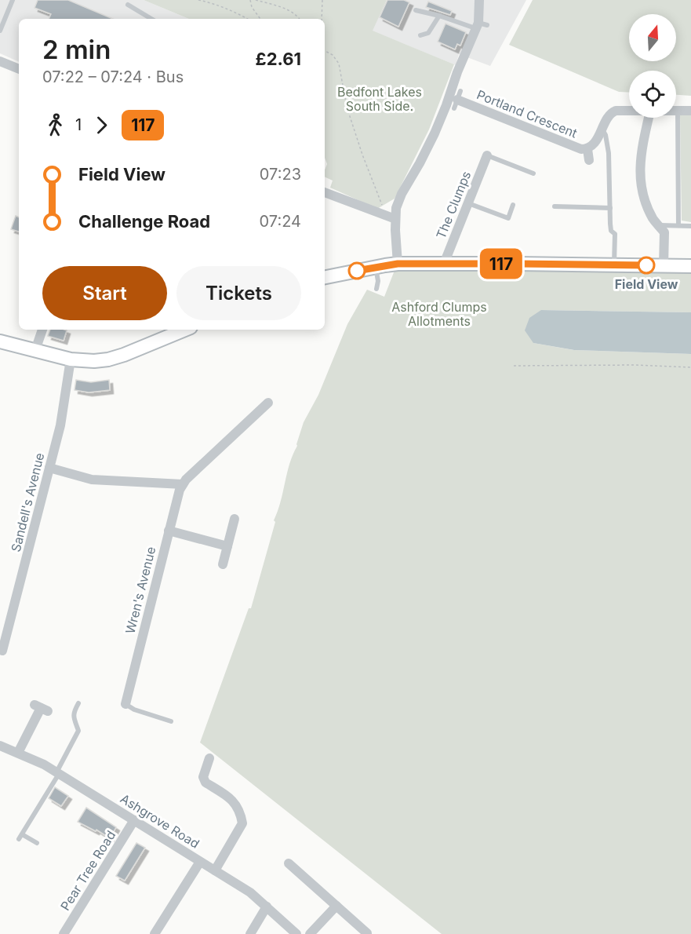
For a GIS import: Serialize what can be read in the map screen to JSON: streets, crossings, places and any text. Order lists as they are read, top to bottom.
{
  "streets": {
    "street": [
      "Portland Crescent",
      "The Clumps",
      "Sandell's Avenue",
      "Wren's Avenue",
      "Ashgrove Road",
      "Pear Tree Road"
    ]
  },
  "crossings": [
    ["Ashgrove Road", "Pear Tree Road"]
  ],
  "parks": ["Bedfont Lakes South Side.", "Ashford Clumps Allotments"],
  "places": ["Field View"],
  "lines": ["bus line 117"],
  "north": "top",
  "page": {
    "on_map": "117",
    "heading": ["2 min", "07:22 – 07:24 · Bus", "£2.61"],
    "legs": ["1", "117"],
    "list": [
      {
        "name": "Field View",
        "value": "07:23"
      },
      {
        "name": "Challenge Road",
        "value": "07:24"
      }
    ],
    "buttons": ["Start", "Tickets"]
  }
}
